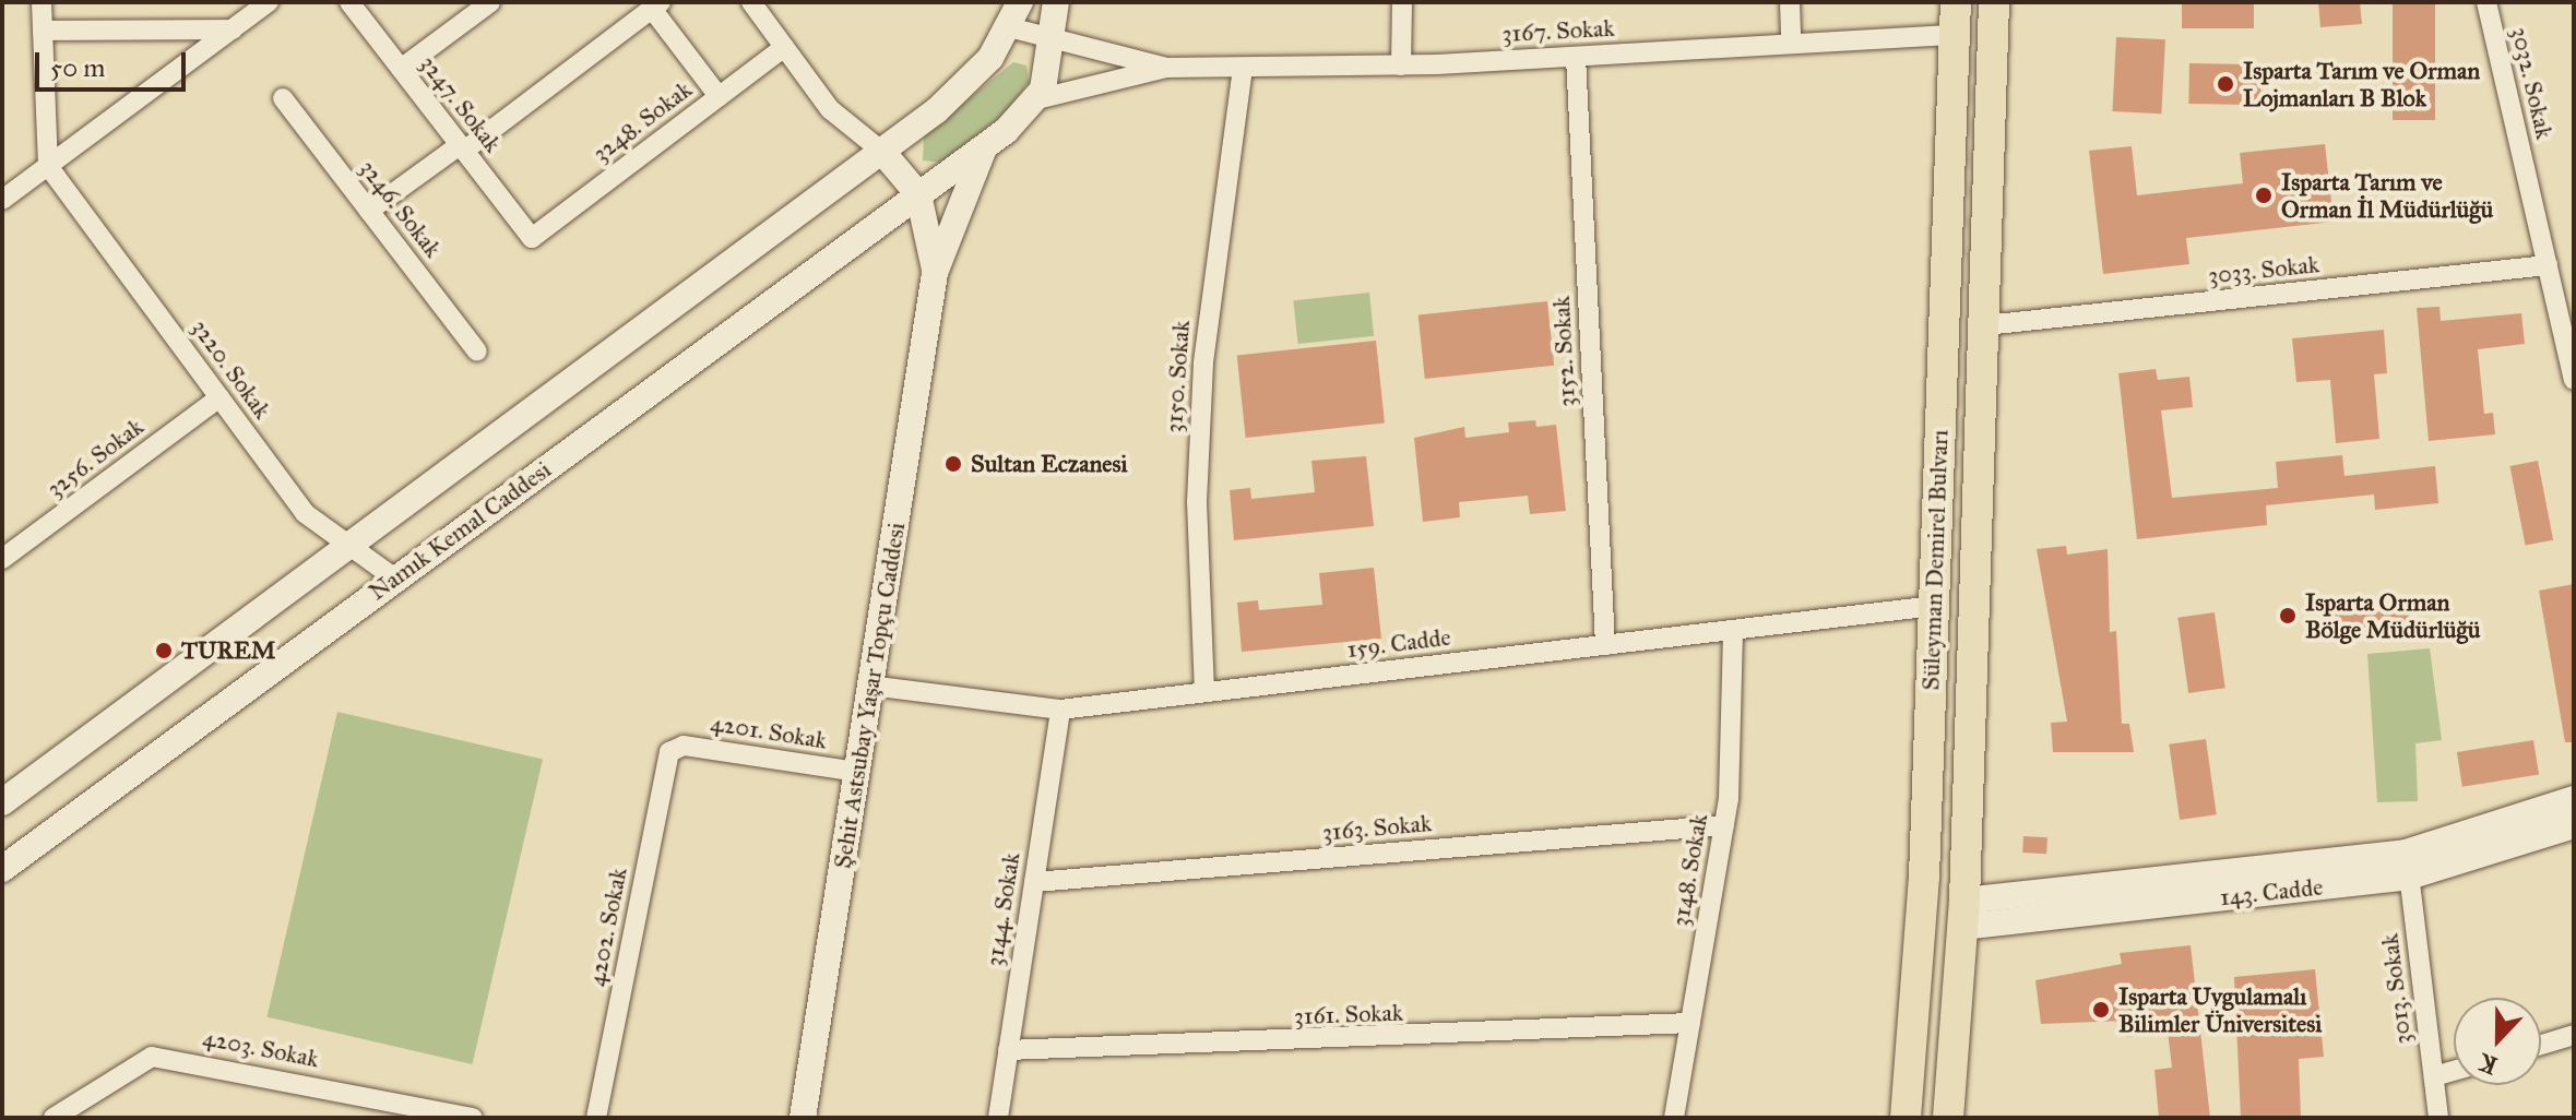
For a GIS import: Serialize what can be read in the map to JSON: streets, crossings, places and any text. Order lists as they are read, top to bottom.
{
  "streets": {
    "main road": ["Süleyman Demirel Bulvarı"],
    "street": [
      "3167. Sokak",
      "3032. Sokak",
      "3247. Sokak",
      "3248. Sokak",
      "3246. Sokak",
      "3033. Sokak",
      "3152. Sokak",
      "3220. Sokak",
      "3150. Sokak",
      "3256. Sokak",
      "Namık Kemal Caddesi",
      "159. Cadde",
      "Şehit Astsubay Yaşar Topçu Caddesi",
      "4201. Sokak",
      "3163. Sokak",
      "3148. Sokak",
      "143. Cadde",
      "3144. Sokak",
      "4202. Sokak",
      "3013. Sokak",
      "3161. Sokak",
      "4203. Sokak"
    ]
  },
  "crossings": [
    ["3167. Sokak", "3152. Sokak"],
    ["3167. Sokak", "3150. Sokak"],
    ["3167. Sokak", "Süleyman Demirel Bulvarı"],
    ["3167. Sokak", "Şehit Astsubay Yaşar Topçu Caddesi"],
    ["3032. Sokak", "3033. Sokak"],
    ["3247. Sokak", "3248. Sokak"],
    ["3152. Sokak", "159. Cadde"],
    ["3220. Sokak", "3256. Sokak"],
    ["3220. Sokak", "Namık Kemal Caddesi"],
    ["3150. Sokak", "159. Cadde"],
    ["Namık Kemal Caddesi", "Şehit Astsubay Yaşar Topçu Caddesi"],
    ["Süleyman Demirel Bulvarı", "159. Cadde"],
    ["159. Cadde", "Şehit Astsubay Yaşar Topçu Caddesi"],
    ["159. Cadde", "3148. Sokak"],
    ["159. Cadde", "3144. Sokak"],
    ["Şehit Astsubay Yaşar Topçu Caddesi", "4201. Sokak"],
    ["4201. Sokak", "4202. Sokak"],
    ["3163. Sokak", "3148. Sokak"],
    ["3163. Sokak", "3144. Sokak"],
    ["3148. Sokak", "3161. Sokak"],
    ["143. Cadde", "3013. Sokak"],
    ["3144. Sokak", "3161. Sokak"]
  ],
  "places": [
    "Isparta Tarım ve Orman Lojmanları B Blok",
    "Isparta Tarım ve Orman İl Müdürlüğü",
    "Sultan Eczanesi",
    "Isparta Orman Bölge Müdürlüğü",
    "TUREM",
    "Isparta Uygulamalı Bilimler Üniversitesi"
  ],
  "scale_bar": "50 m",
  "north": "bottom"
}
